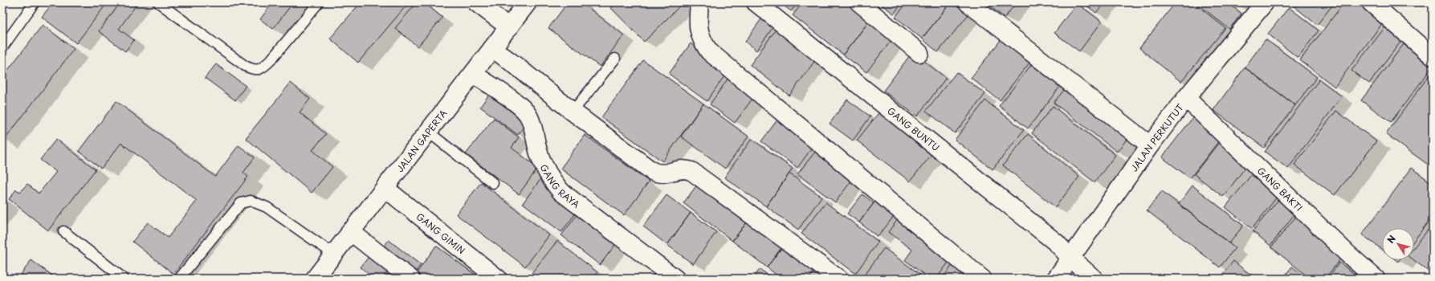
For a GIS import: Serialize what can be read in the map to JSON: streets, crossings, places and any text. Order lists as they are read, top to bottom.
{
  "streets": {
    "street": [
      "GANG BUNTU",
      "JALAN PERKUTUT",
      "JALAN GAPERTA",
      "GANG RAYA",
      "GANG BAKTI",
      "GANG GIMIN"
    ]
  },
  "crossings": [
    ["GANG BUNTU", "JALAN PERKUTUT"],
    ["JALAN PERKUTUT", "GANG BAKTI"],
    ["JALAN GAPERTA", "GANG RAYA"],
    ["JALAN GAPERTA", "GANG GIMIN"]
  ],
  "north": "top left"
}
